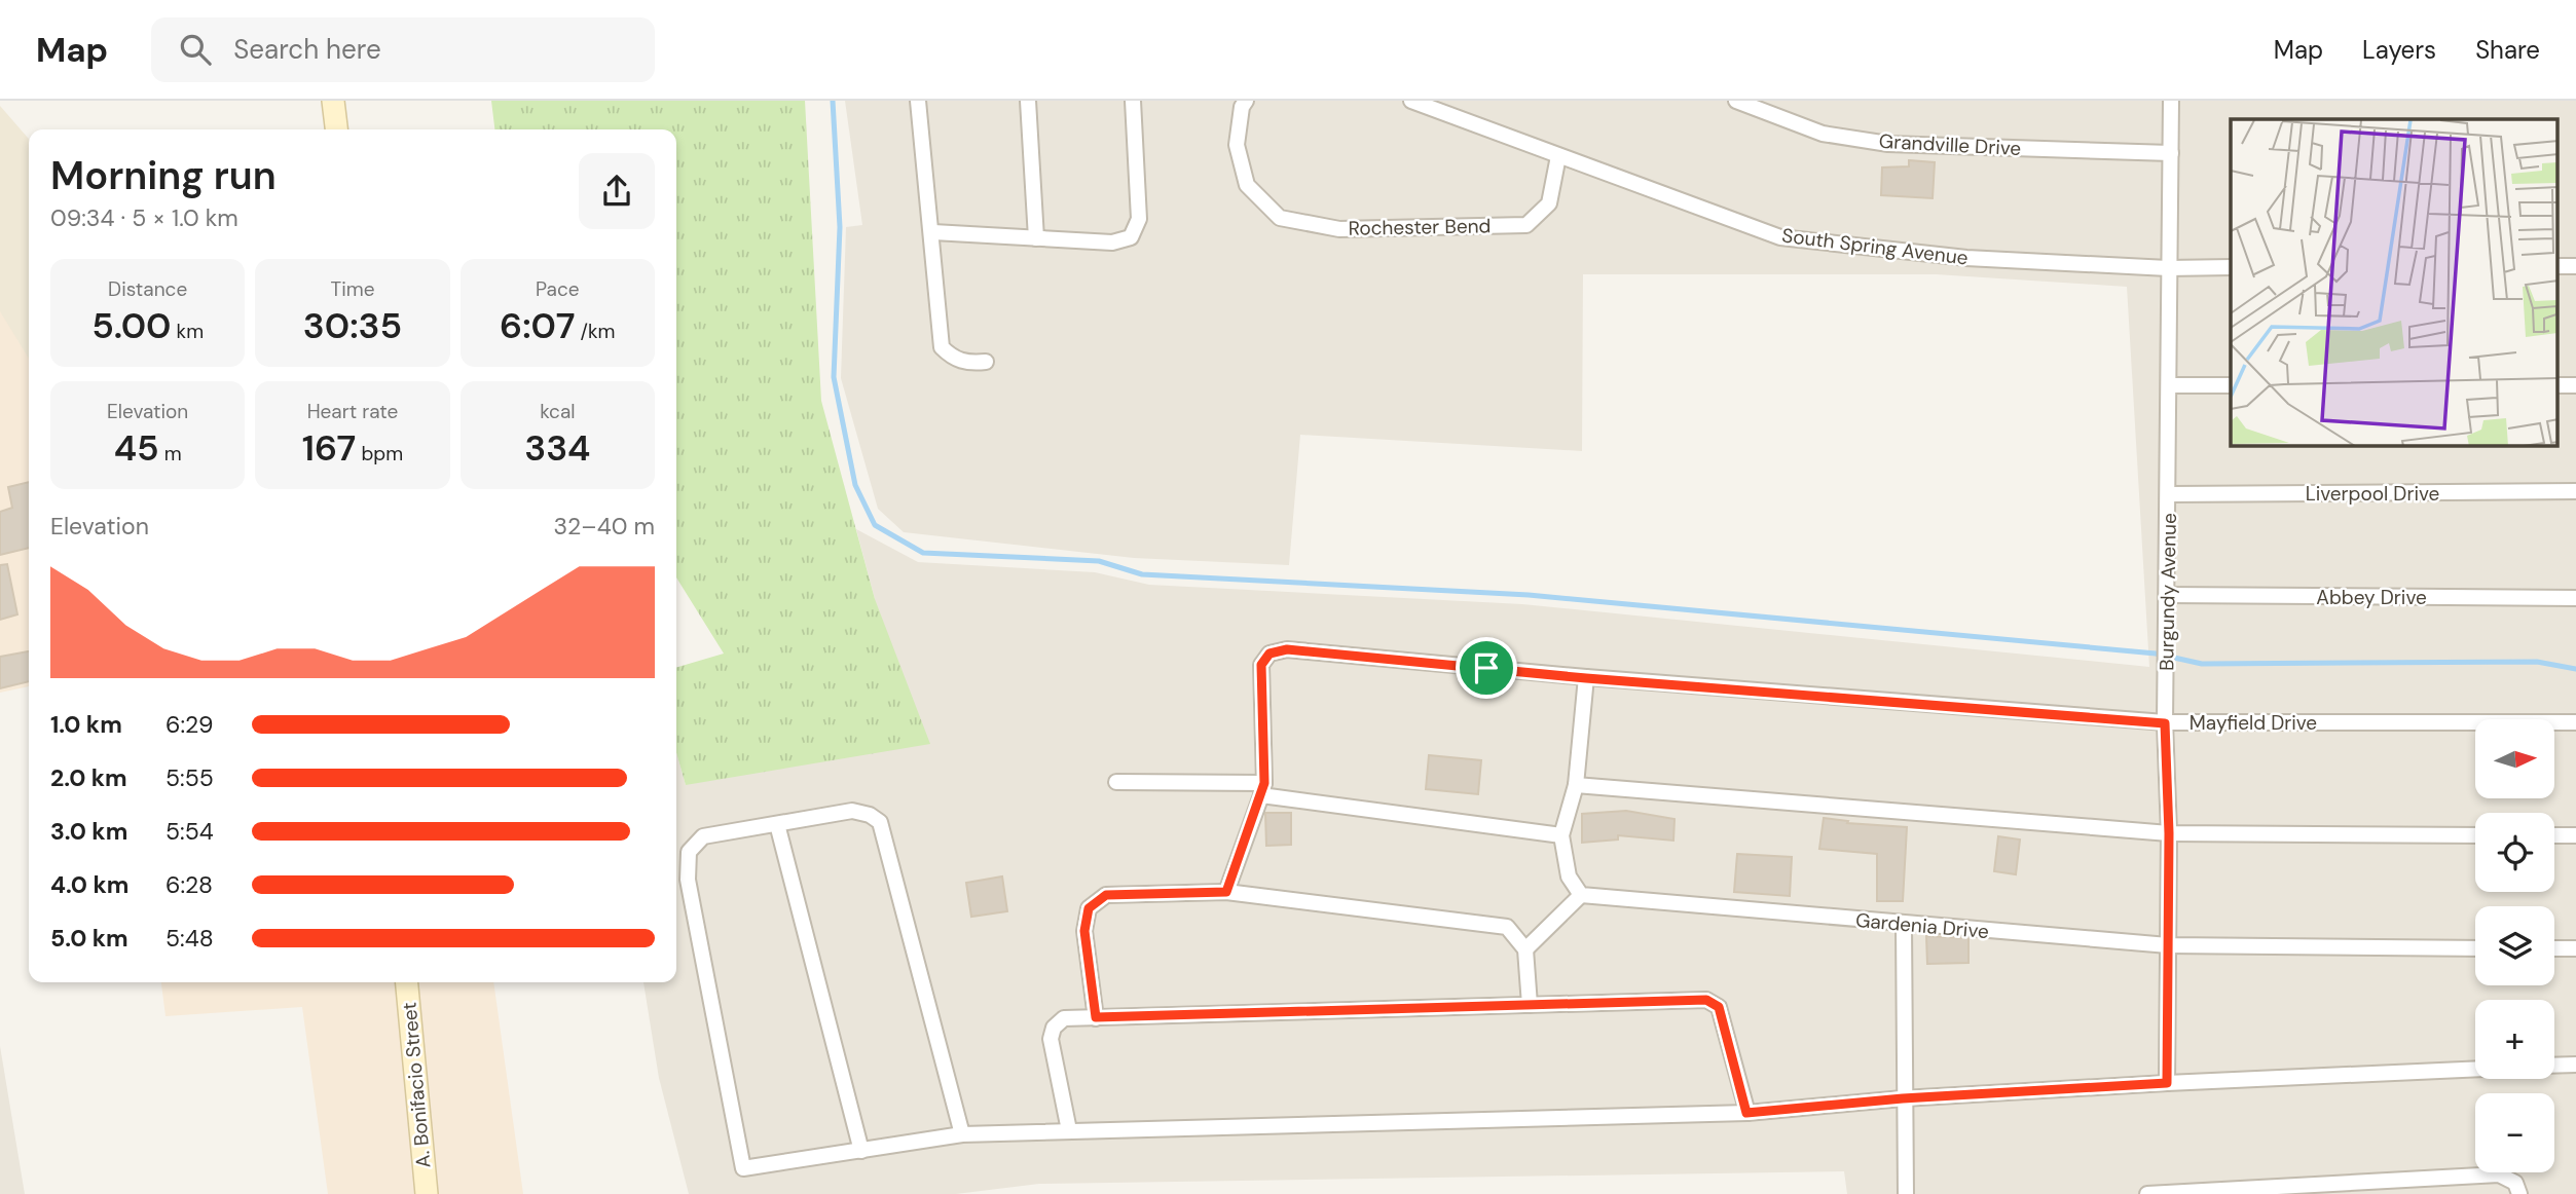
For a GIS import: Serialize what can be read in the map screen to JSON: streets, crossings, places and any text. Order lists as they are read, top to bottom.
{
  "streets": {
    "main road": ["A. Bonifacio Street"],
    "street": [
      "Grandville Drive",
      "Rochester Bend",
      "South Spring Avenue",
      "Liverpool Drive",
      "Burgundy Avenue",
      "Abbey Drive",
      "Mayfield Drive",
      "Gardenia Drive"
    ]
  },
  "crossings": [
    ["Grandville Drive", "Burgundy Avenue"],
    ["Rochester Bend", "South Spring Avenue"],
    ["South Spring Avenue", "Burgundy Avenue"],
    ["Liverpool Drive", "Burgundy Avenue"],
    ["Burgundy Avenue", "Abbey Drive"],
    ["Burgundy Avenue", "Mayfield Drive"],
    ["Burgundy Avenue", "Gardenia Drive"]
  ],
  "north": "right",
  "page": {
    "header": "Map",
    "search": "Search here",
    "nav": ["Map", "Layers", "Share"],
    "heading": ["Morning run", "09:34 · 5 × 1.0 km"],
    "stats": [
      ["Distance", "5.00 km"],
      ["Time", "30:35"],
      ["Pace", "6:07 /km"],
      ["Elevation", "45 m"],
      ["Heart rate", "167 bpm"],
      ["kcal", "334"]
    ],
    "chart": ["Elevation", "32–40 m"],
    "list": [
      {
        "name": "1.0 km",
        "note": "6:29"
      },
      {
        "name": "2.0 km",
        "note": "5:55"
      },
      {
        "name": "3.0 km",
        "note": "5:54"
      },
      {
        "name": "4.0 km",
        "note": "6:28"
      },
      {
        "name": "5.0 km",
        "note": "5:48"
      }
    ],
    "map_buttons": ["+", "−"]
  }
}
